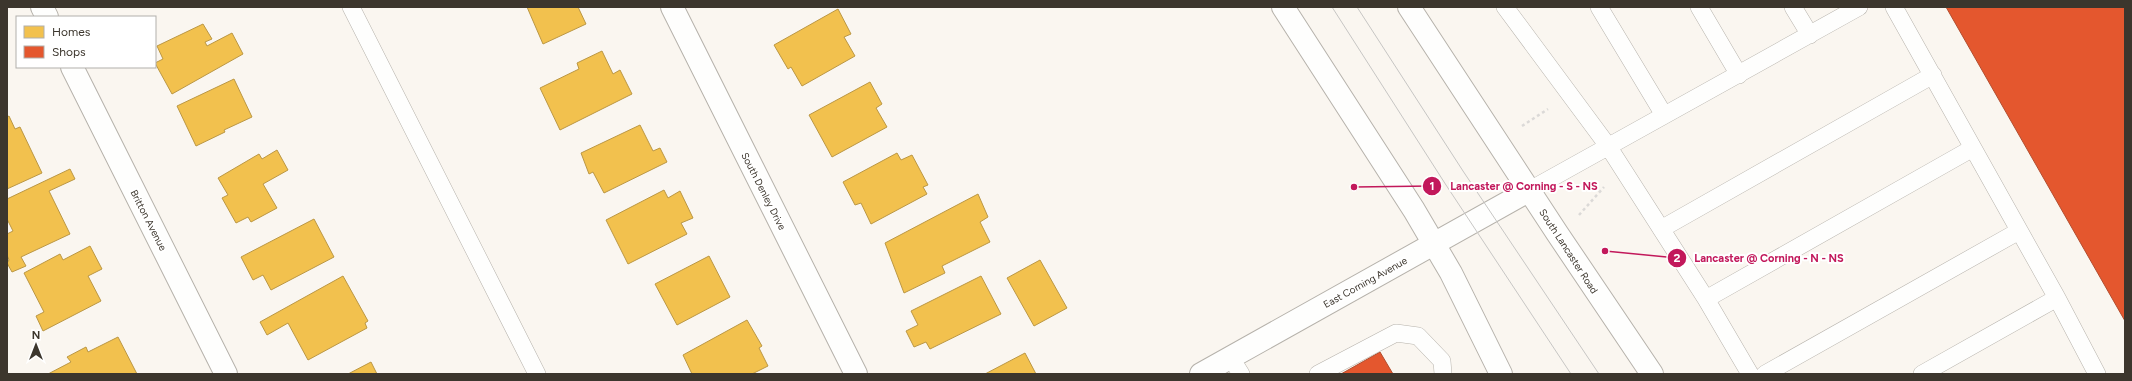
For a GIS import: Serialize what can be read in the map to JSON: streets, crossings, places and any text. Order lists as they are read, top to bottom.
{
  "streets": {
    "street": [
      "South Denley Drive",
      "Britton Avenue",
      "South Lancaster Road",
      "East Corning Avenue"
    ]
  },
  "crossings": [
    ["South Lancaster Road", "East Corning Avenue"]
  ],
  "places": ["Lancaster @ Corning - S - NS", "Lancaster @ Corning - N - NS"],
  "legend": ["Homes", "Shops"],
  "north": "top"
}
